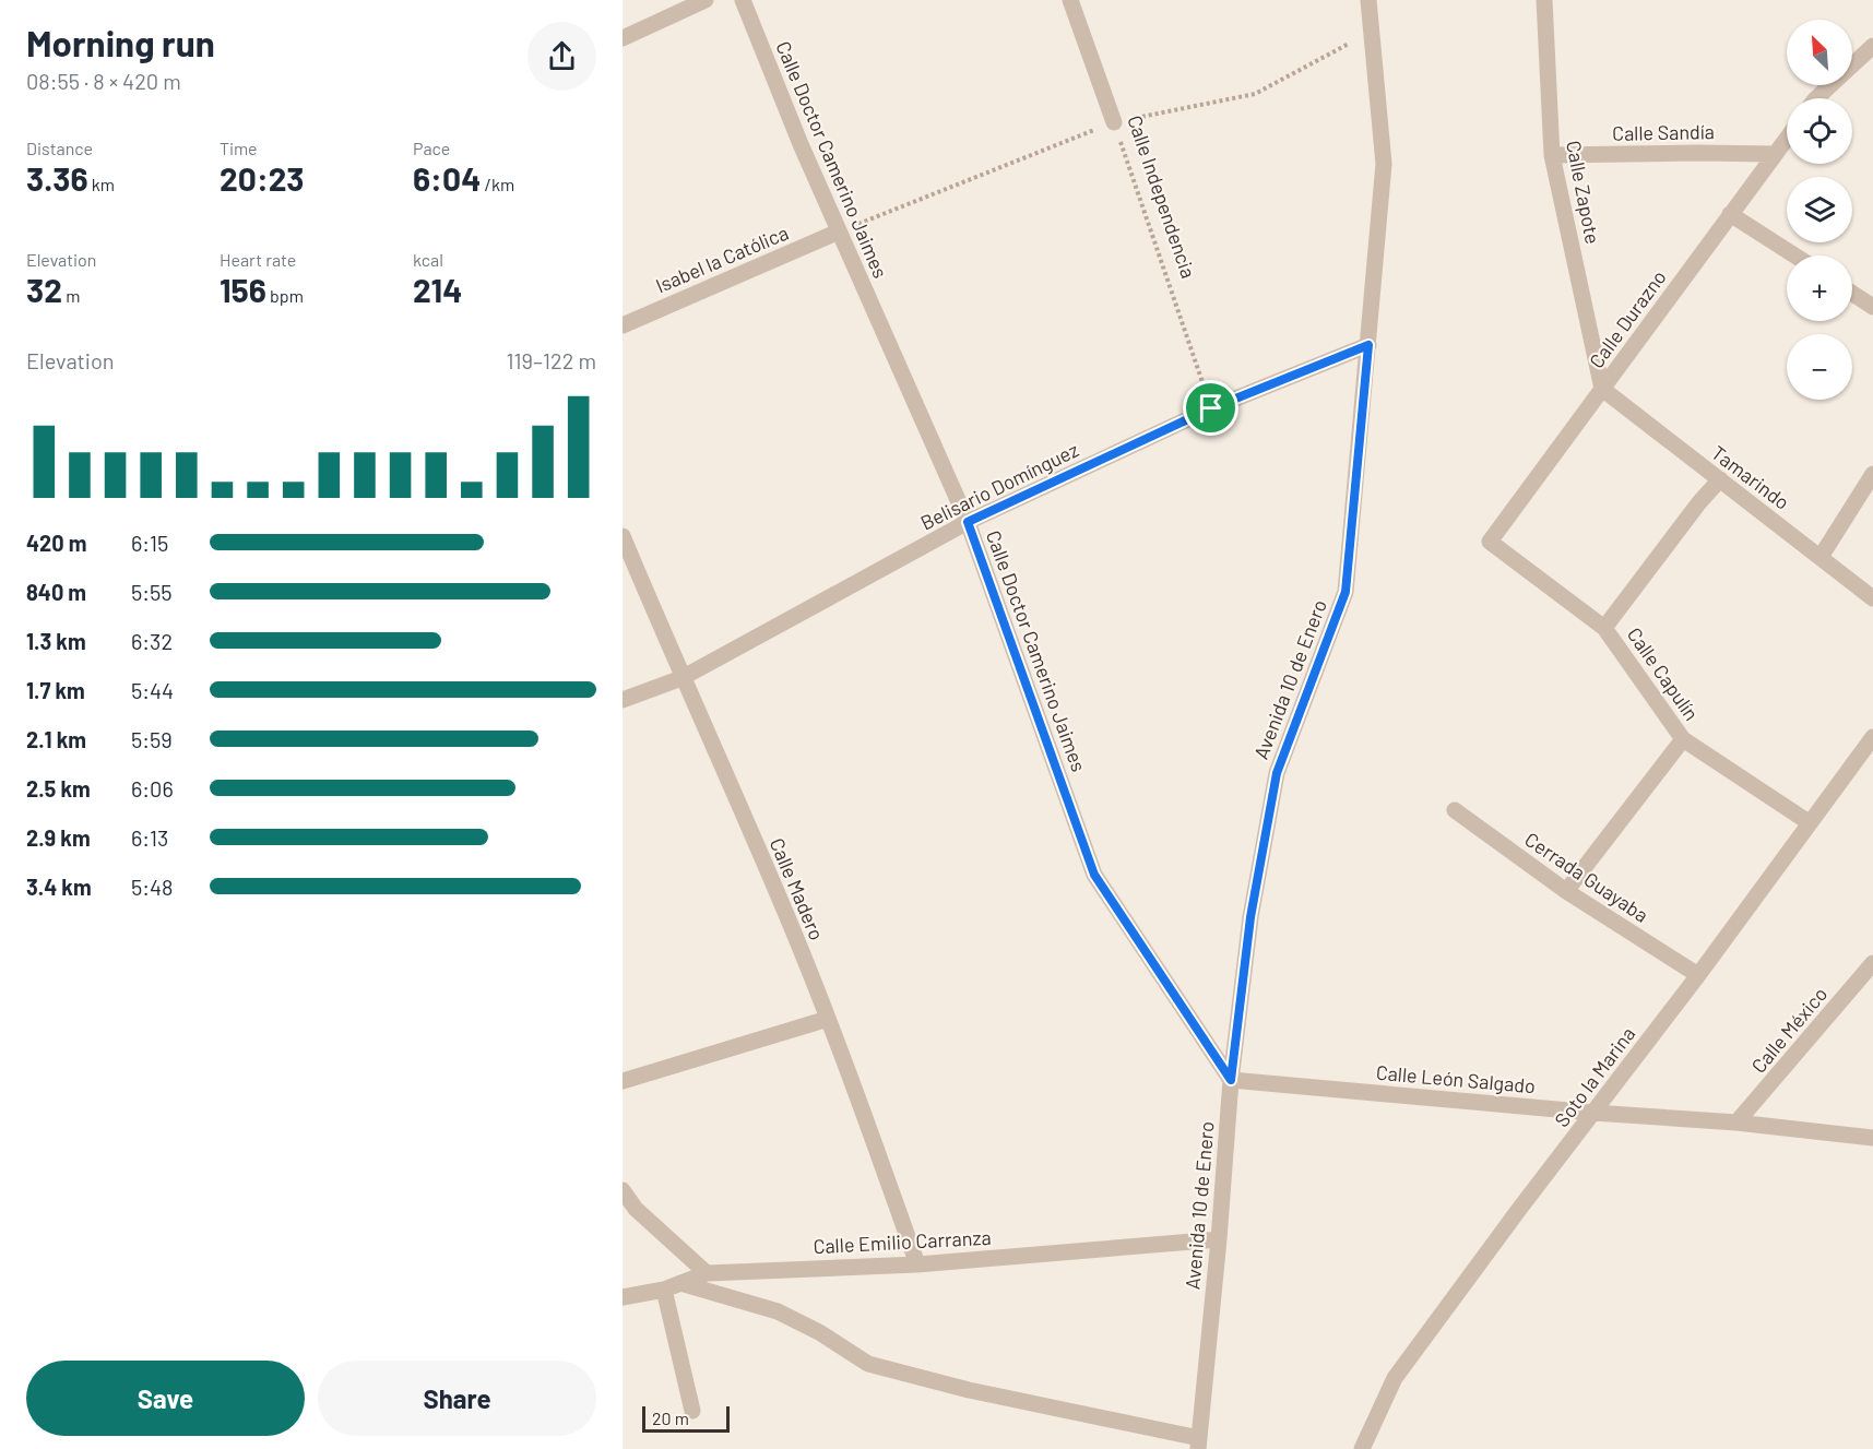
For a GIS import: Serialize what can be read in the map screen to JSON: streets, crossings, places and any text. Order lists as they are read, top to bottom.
{
  "streets": {
    "street": [
      "Calle Sandía",
      "Calle Doctor Camerino Jaimes",
      "Calle Zapote",
      "Calle Independencia",
      "Isabel la Católica",
      "Calle Durazno",
      "Tamarindo",
      "Belisario Domínguez",
      "Calle Capulín",
      "Avenida 10 de Enero",
      "Cerrada Guayaba",
      "Calle Madero",
      "Calle México",
      "Soto la Marina",
      "Calle León Salgado",
      "Calle Emilio Carranza"
    ]
  },
  "crossings": [
    ["Calle Sandía", "Calle Zapote"],
    ["Calle Sandía", "Calle Durazno"],
    ["Calle Doctor Camerino Jaimes", "Isabel la Católica"],
    ["Calle Doctor Camerino Jaimes", "Belisario Domínguez"],
    ["Calle Doctor Camerino Jaimes", "Avenida 10 de Enero"],
    ["Calle Doctor Camerino Jaimes", "Calle León Salgado"],
    ["Calle Zapote", "Calle Durazno"],
    ["Calle Zapote", "Tamarindo"],
    ["Calle Independencia", "Belisario Domínguez"],
    ["Calle Durazno", "Tamarindo"],
    ["Calle Durazno", "Calle Capulín"],
    ["Belisario Domínguez", "Avenida 10 de Enero"],
    ["Belisario Domínguez", "Calle Madero"],
    ["Calle Capulín", "Soto la Marina"],
    ["Avenida 10 de Enero", "Calle León Salgado"],
    ["Avenida 10 de Enero", "Calle Emilio Carranza"],
    ["Cerrada Guayaba", "Soto la Marina"],
    ["Calle Madero", "Calle Emilio Carranza"],
    ["Calle México", "Calle León Salgado"],
    ["Soto la Marina", "Calle León Salgado"]
  ],
  "scale_bar": "20 m",
  "north": "top left",
  "page": {
    "heading": ["Morning run", "08:55 · 8 × 420 m"],
    "map_buttons": ["+", "−"],
    "stats": [
      ["Distance", "3.36 km"],
      ["Time", "20:23"],
      ["Pace", "6:04 /km"],
      ["Elevation", "32 m"],
      ["Heart rate", "156 bpm"],
      ["kcal", "214"]
    ],
    "chart": ["Elevation", "119–122 m"],
    "list": [
      {
        "name": "420 m",
        "note": "6:15"
      },
      {
        "name": "840 m",
        "note": "5:55"
      },
      {
        "name": "1.3 km",
        "note": "6:32"
      },
      {
        "name": "1.7 km",
        "note": "5:44"
      },
      {
        "name": "2.1 km",
        "note": "5:59"
      },
      {
        "name": "2.5 km",
        "note": "6:06"
      },
      {
        "name": "2.9 km",
        "note": "6:13"
      },
      {
        "name": "3.4 km",
        "note": "5:48"
      }
    ],
    "buttons": ["Save", "Share"],
    "scale": "20 m"
  }
}
